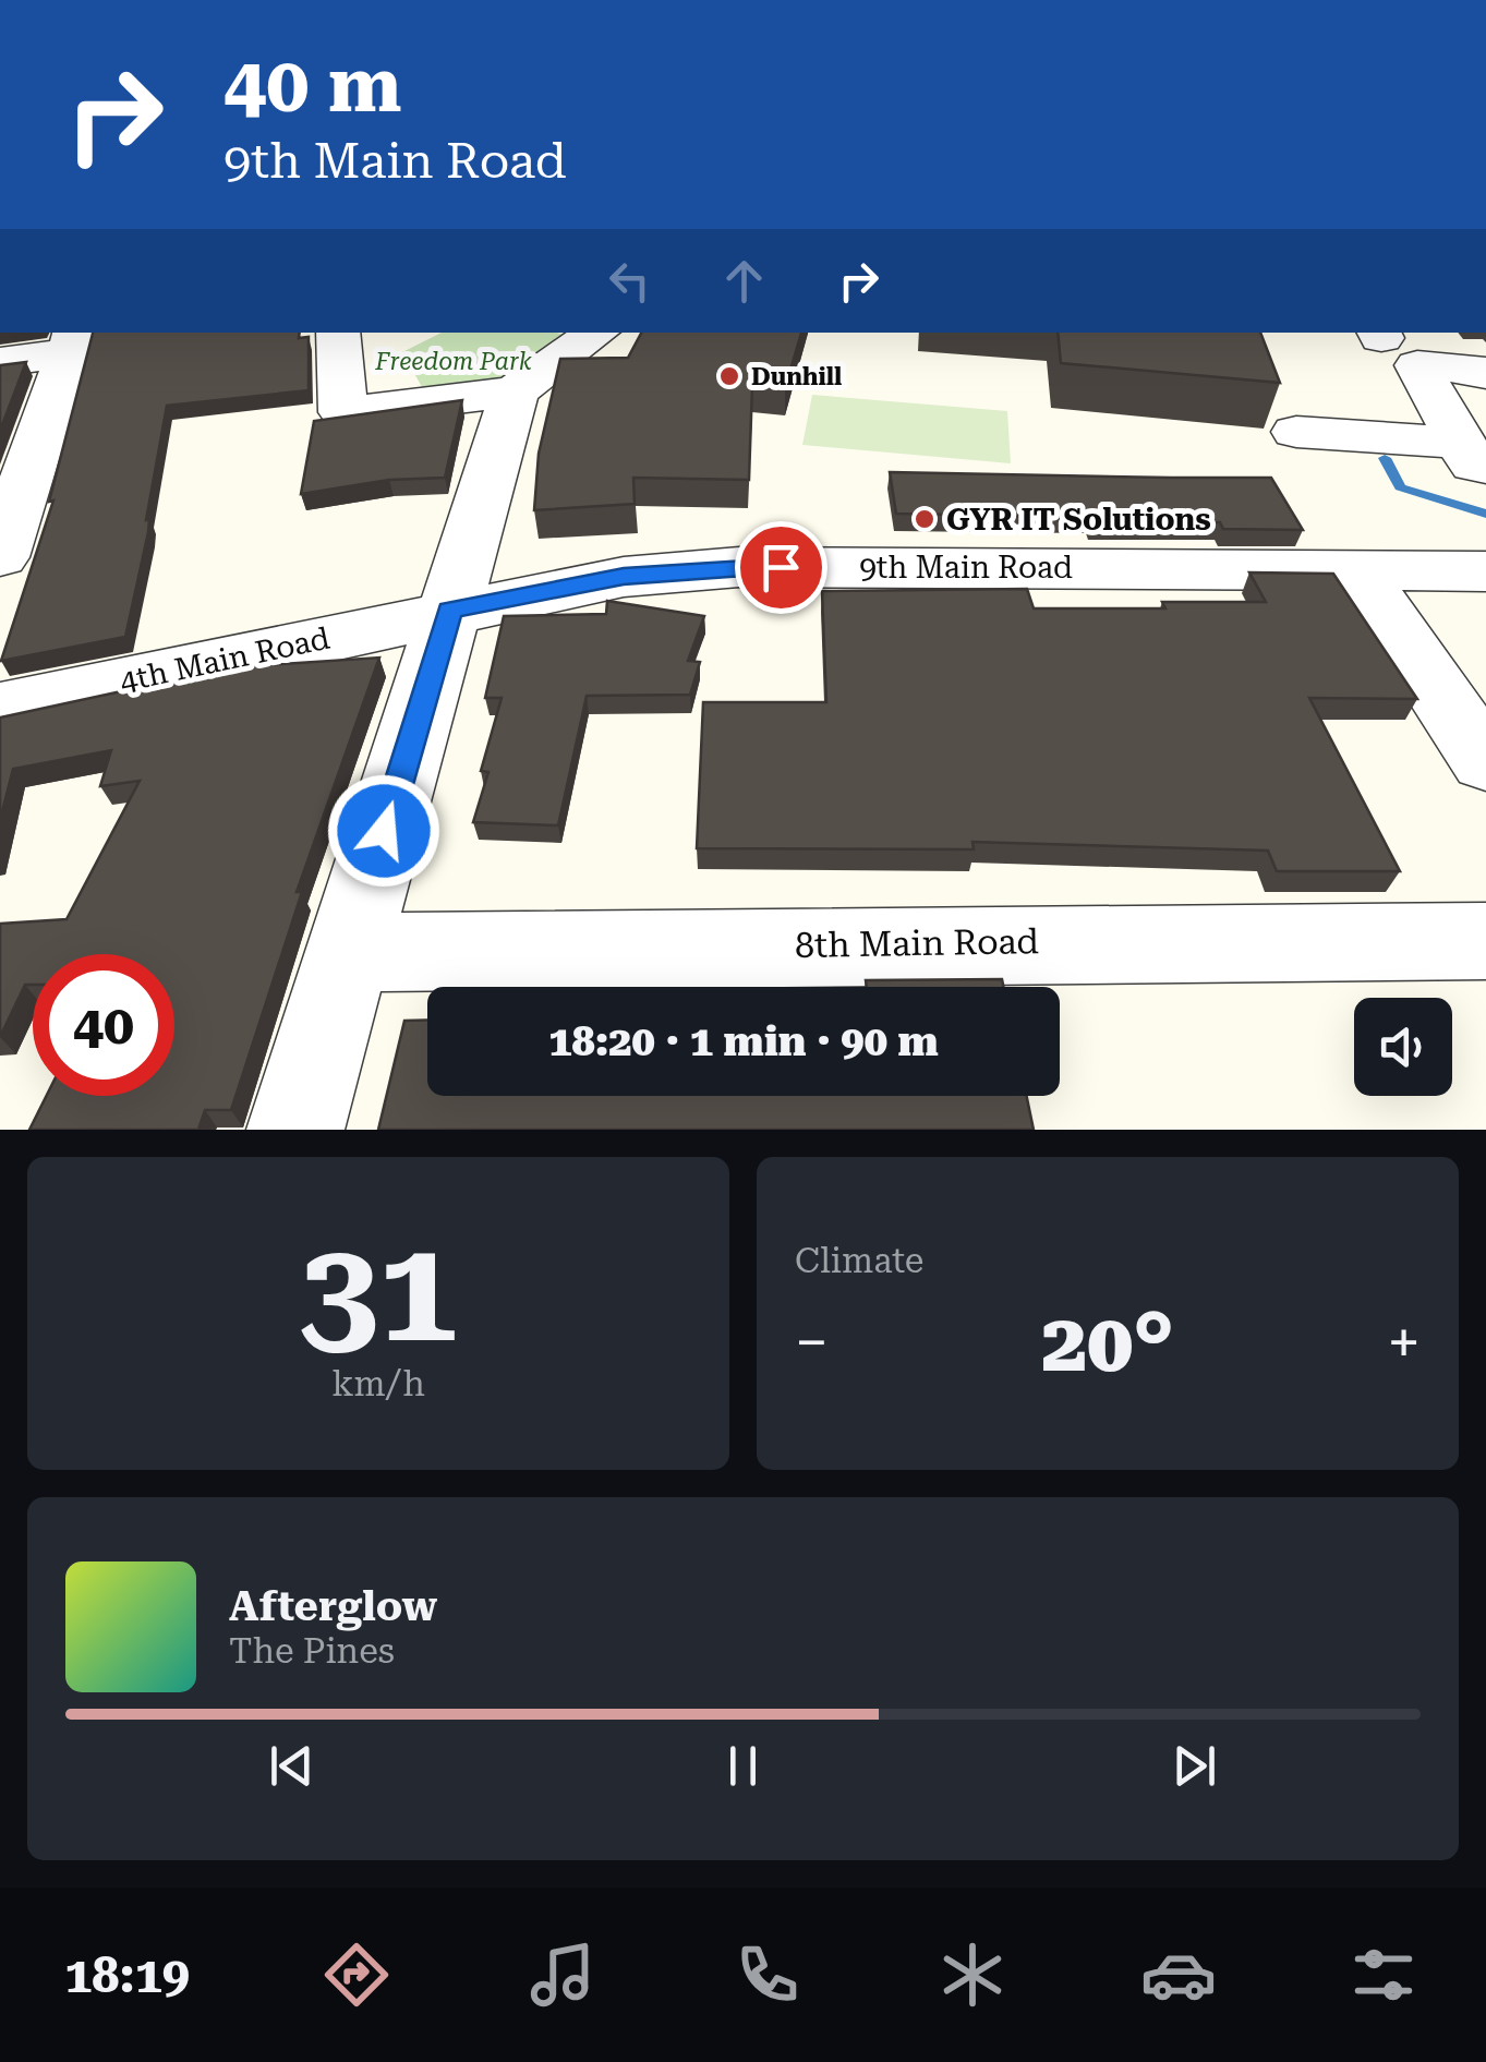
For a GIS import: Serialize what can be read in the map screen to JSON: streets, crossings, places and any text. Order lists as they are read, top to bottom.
{
  "streets": {
    "street": ["9th Main Road", "4th Main Road", "8th Main Road"]
  },
  "crossings": [
    ["9th Main Road", "4th Main Road"]
  ],
  "parks": ["Freedom Park"],
  "places": ["Dunhill", "GYR IT Solutions"],
  "page": {
    "turn": ["40 m", "9th Main Road"],
    "limit": "40",
    "trip": "18:20 · 1 min · 90 m",
    "tile": [
      ["31", "km/h"],
      "Climate"
    ],
    "heat": ["−", "20°", "+"],
    "song": ["Afterglow", "The Pines"],
    "tabs": "18:19"
  }
}
